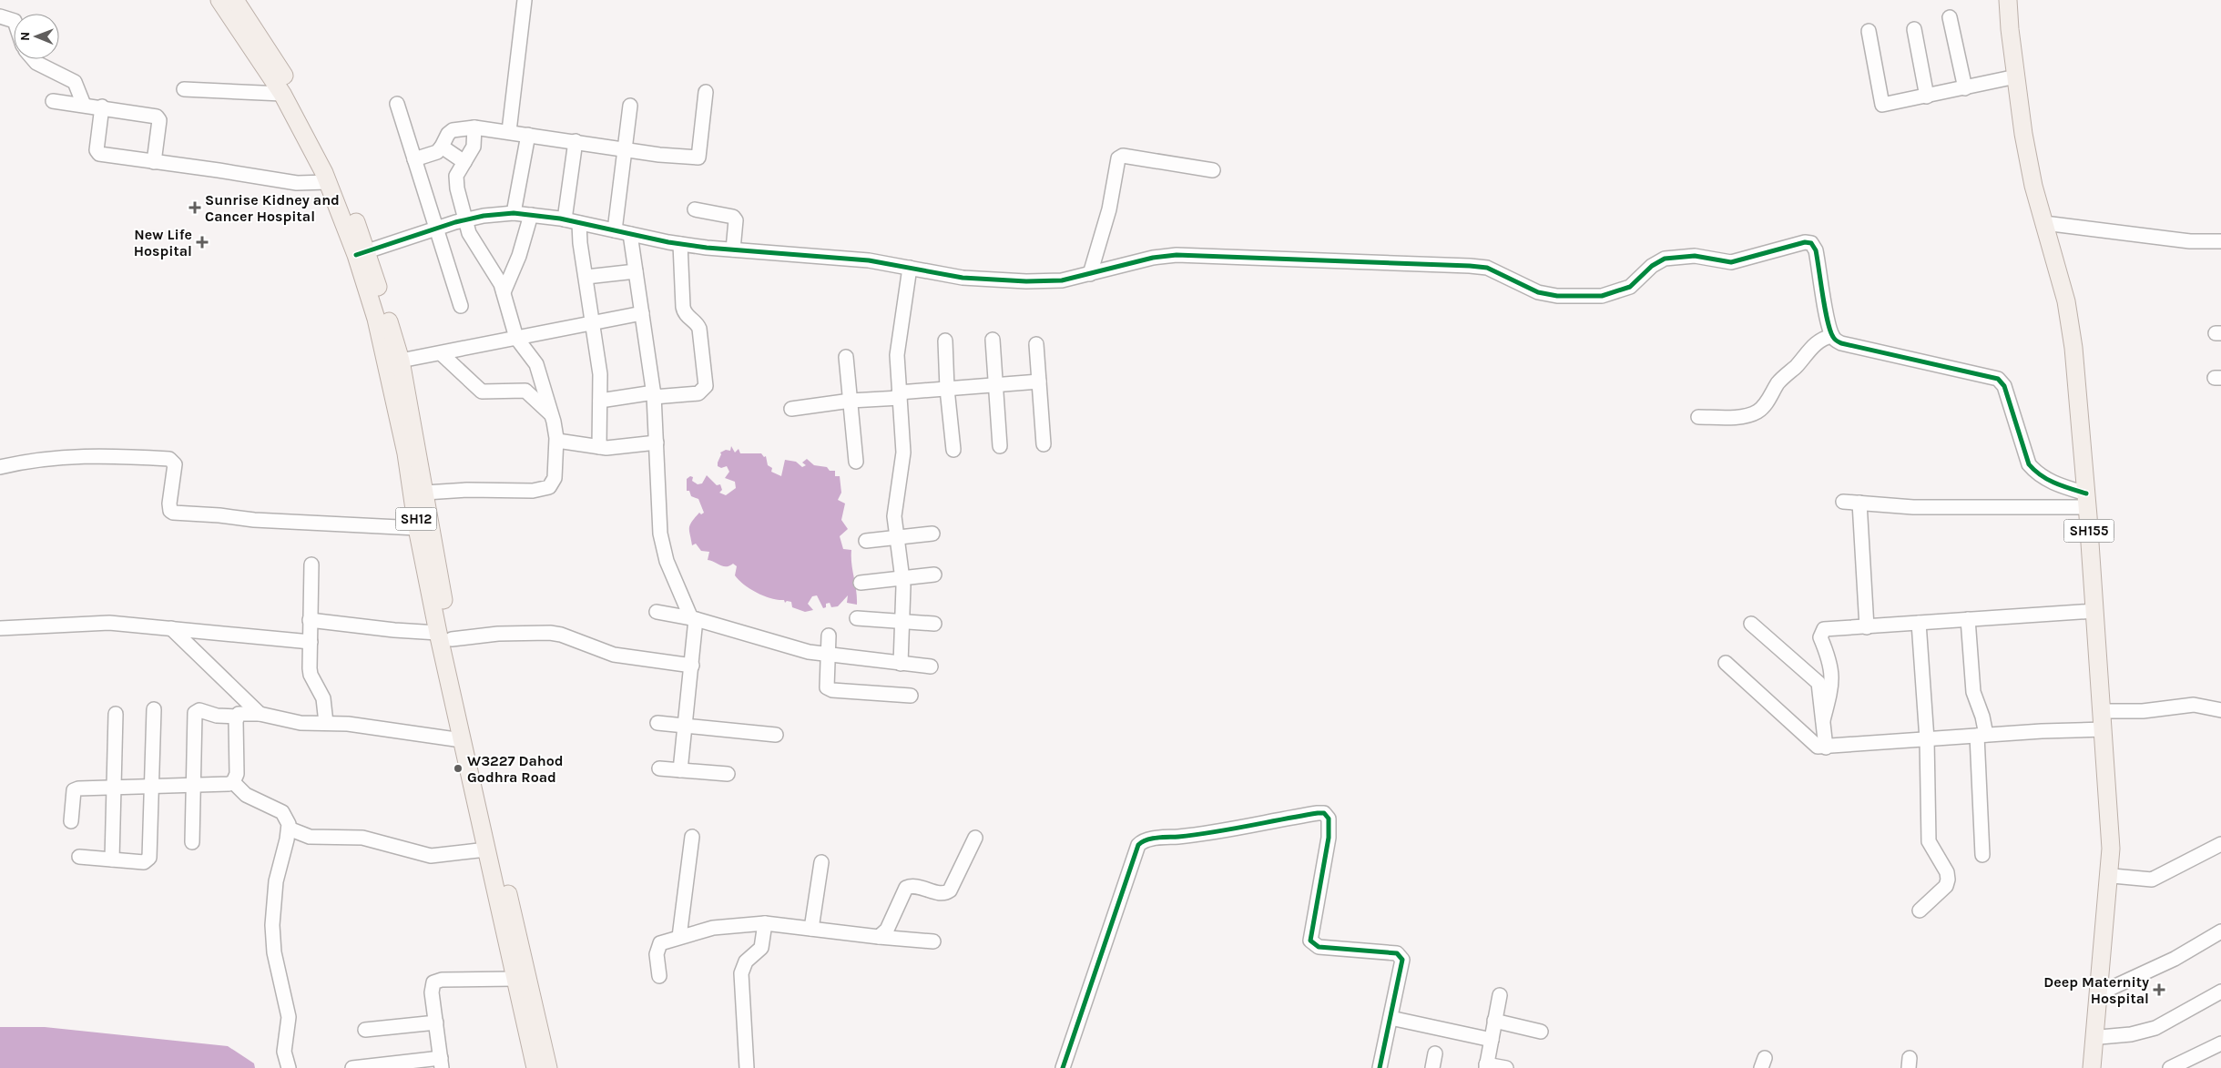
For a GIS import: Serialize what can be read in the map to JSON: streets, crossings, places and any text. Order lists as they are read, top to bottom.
{
  "streets": {
    "main road": ["SH12", "SH155"]
  },
  "places": {
    "health": ["Sunrise Kidney and Cancer Hospital", "New Life Hospital", "Deep Maternity Hospital"],
    "other": ["W3227 Dahod Godhra Road"]
  },
  "north": "left"
}
